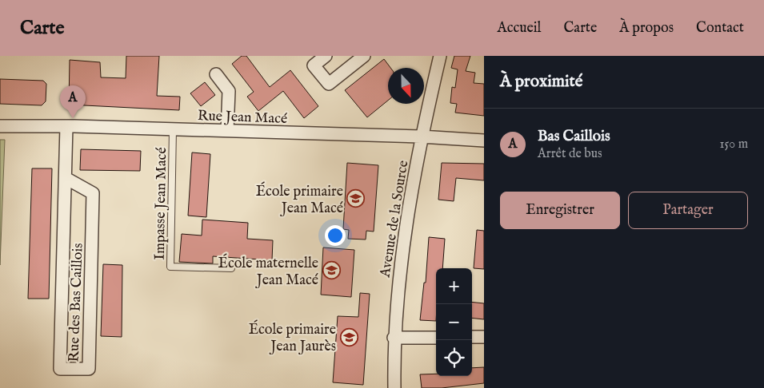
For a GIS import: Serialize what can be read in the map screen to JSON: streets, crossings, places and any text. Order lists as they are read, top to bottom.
{
  "streets": {
    "street": ["Rue Jean Macé", "Avenue de la Source", "Rue des Bas Caillois"],
    "lane": ["Impasse Jean Macé"]
  },
  "crossings": [
    ["Rue Jean Macé", "Impasse Jean Macé"],
    ["Rue Jean Macé", "Avenue de la Source"],
    ["Rue Jean Macé", "Rue des Bas Caillois"]
  ],
  "places": {
    "school or university": ["École primaire Jean Macé", "École maternelle Jean Macé", "École primaire Jean Jaurès"]
  },
  "north": "bottom",
  "page": {
    "header": "Carte",
    "nav": [
      "Accueil",
      "Carte",
      "À propos",
      "Contact"
    ],
    "heading": "À proximité",
    "pins": "A",
    "list": [
      {
        "mark": "A",
        "name": "Bas Caillois",
        "note": "Arrêt de bus",
        "value": "150 m"
      }
    ],
    "buttons": ["Enregistrer", "Partager"],
    "map_buttons": ["+", "−"]
  }
}
